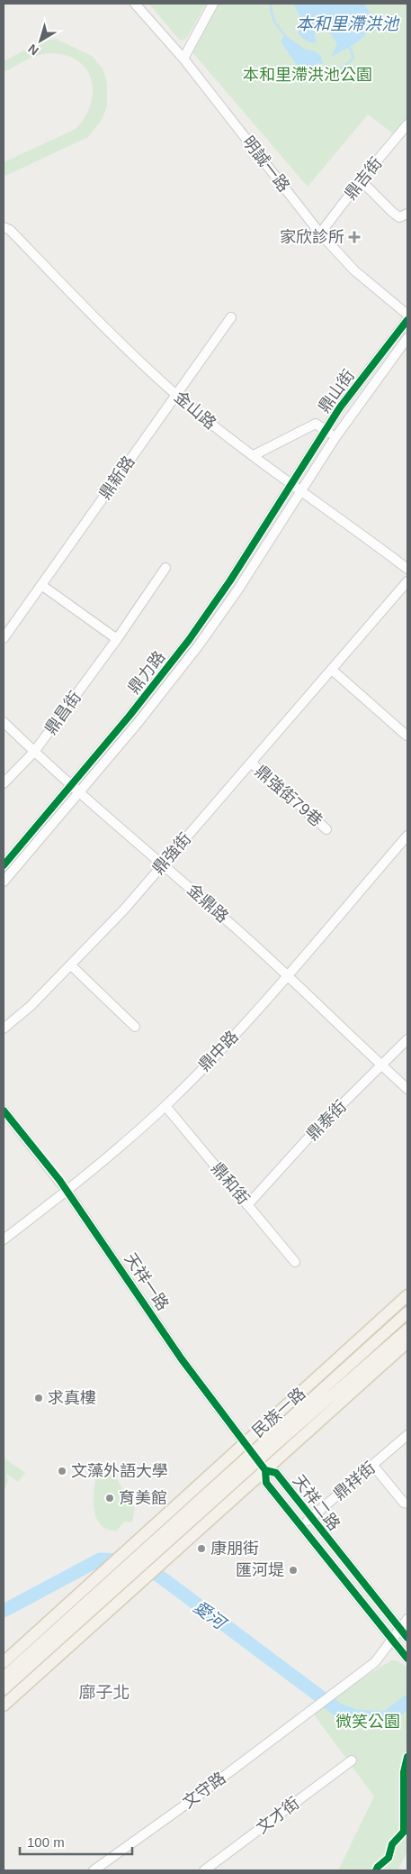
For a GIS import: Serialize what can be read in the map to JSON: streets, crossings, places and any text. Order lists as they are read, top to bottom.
{
  "streets": {
    "main road": ["民族一路"],
    "street": [
      "明誠一路",
      "鼎吉街",
      "鼎山街",
      "金山路",
      "鼎新路",
      "鼎力路",
      "鼎昌街",
      "鼎強街79巷",
      "鼎強街",
      "金鼎路",
      "鼎中路",
      "鼎泰街",
      "鼎和街",
      "天祥一路",
      "鼎祥街",
      "天祥二路",
      "文守路",
      "文才街"
    ]
  },
  "crossings": [
    ["明誠一路", "鼎吉街"],
    ["鼎山街", "金山路"],
    ["鼎山街", "鼎力路"],
    ["金山路", "鼎新路"],
    ["金山路", "鼎力路"],
    ["鼎力路", "金鼎路"],
    ["鼎昌街", "金鼎路"],
    ["鼎強街79巷", "鼎強街"],
    ["鼎強街", "金鼎路"],
    ["金鼎路", "鼎中路"],
    ["金鼎路", "鼎泰街"],
    ["鼎中路", "鼎和街"],
    ["鼎中路", "天祥一路"],
    ["鼎泰街", "鼎和街"],
    ["天祥一路", "民族一路"],
    ["天祥一路", "天祥二路"],
    ["鼎祥街", "天祥二路"],
    ["天祥二路", "文守路"]
  ],
  "districts": ["廍子北"],
  "water": ["本和里滯洪池", "愛河"],
  "parks": ["本和里滯洪池公園", "微笑公園"],
  "places": {
    "health": ["家欣診所"],
    "other": [
      "求真樓",
      "文藻外語大學",
      "育美館",
      "康朋街",
      "匯河堤"
    ]
  },
  "scale_bar": "100 m",
  "north": "bottom left"
}
